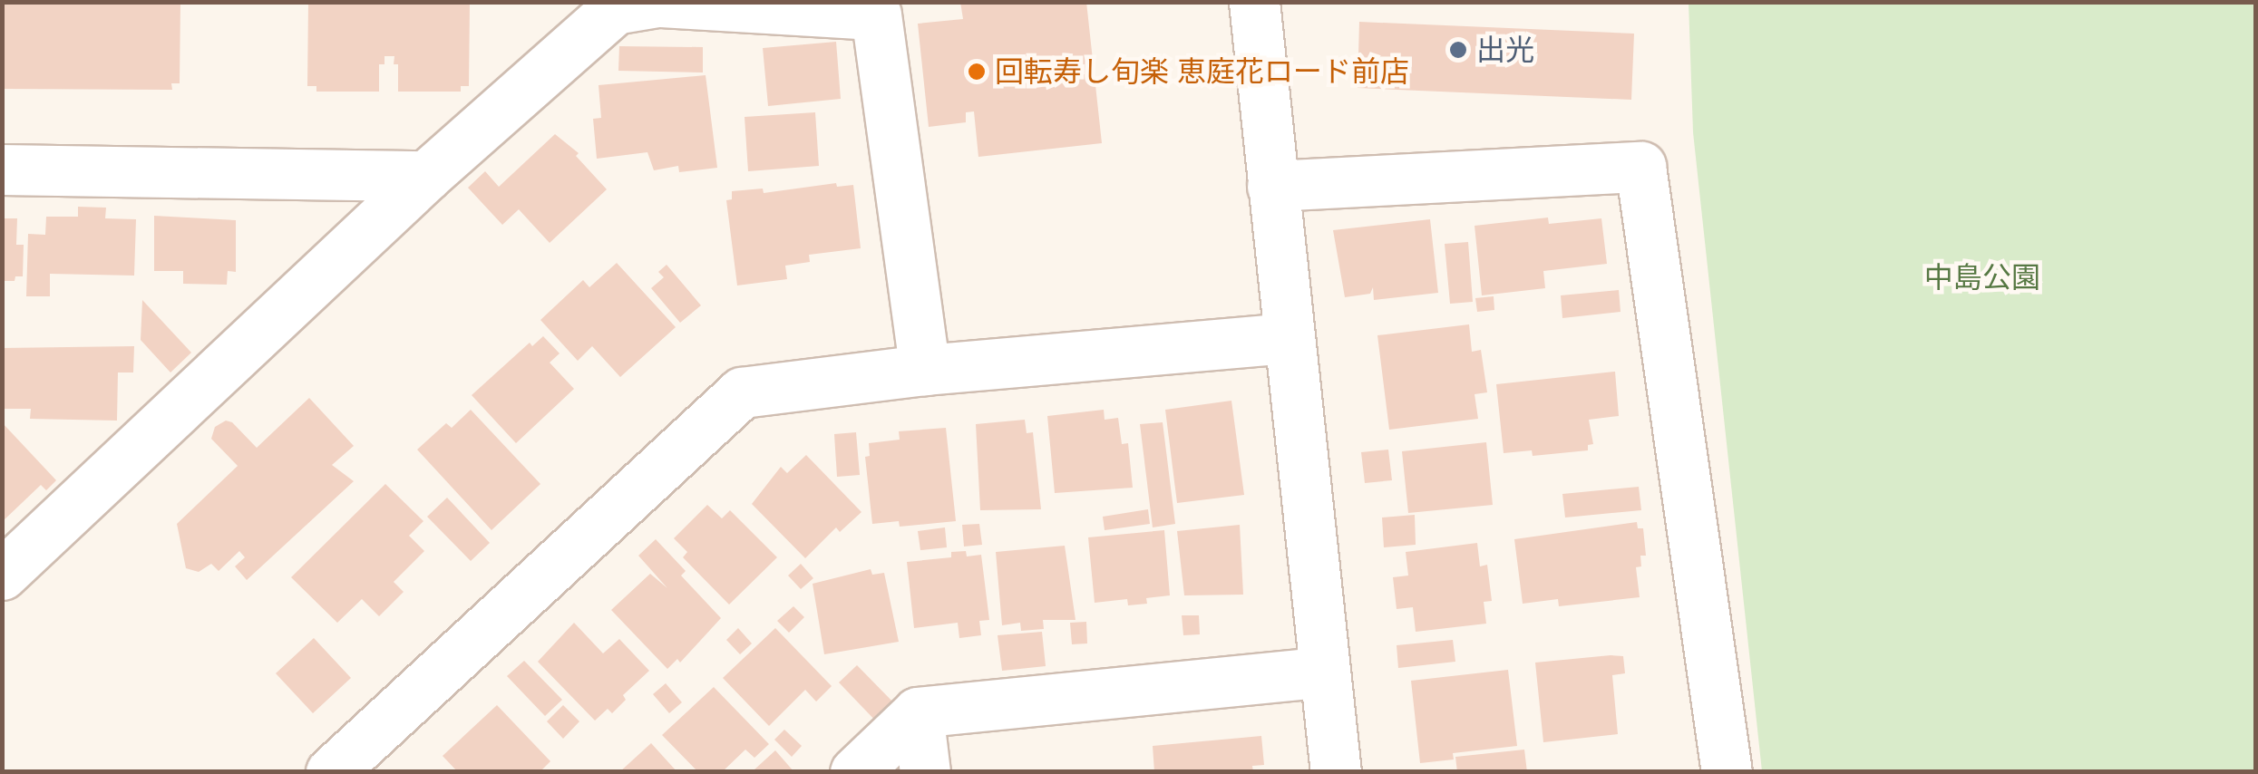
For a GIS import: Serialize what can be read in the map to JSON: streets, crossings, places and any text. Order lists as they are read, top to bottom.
{
  "parks": ["中島公園"],
  "places": ["出光", "回転寿し旬楽 恵庭花ロード前店"]
}
